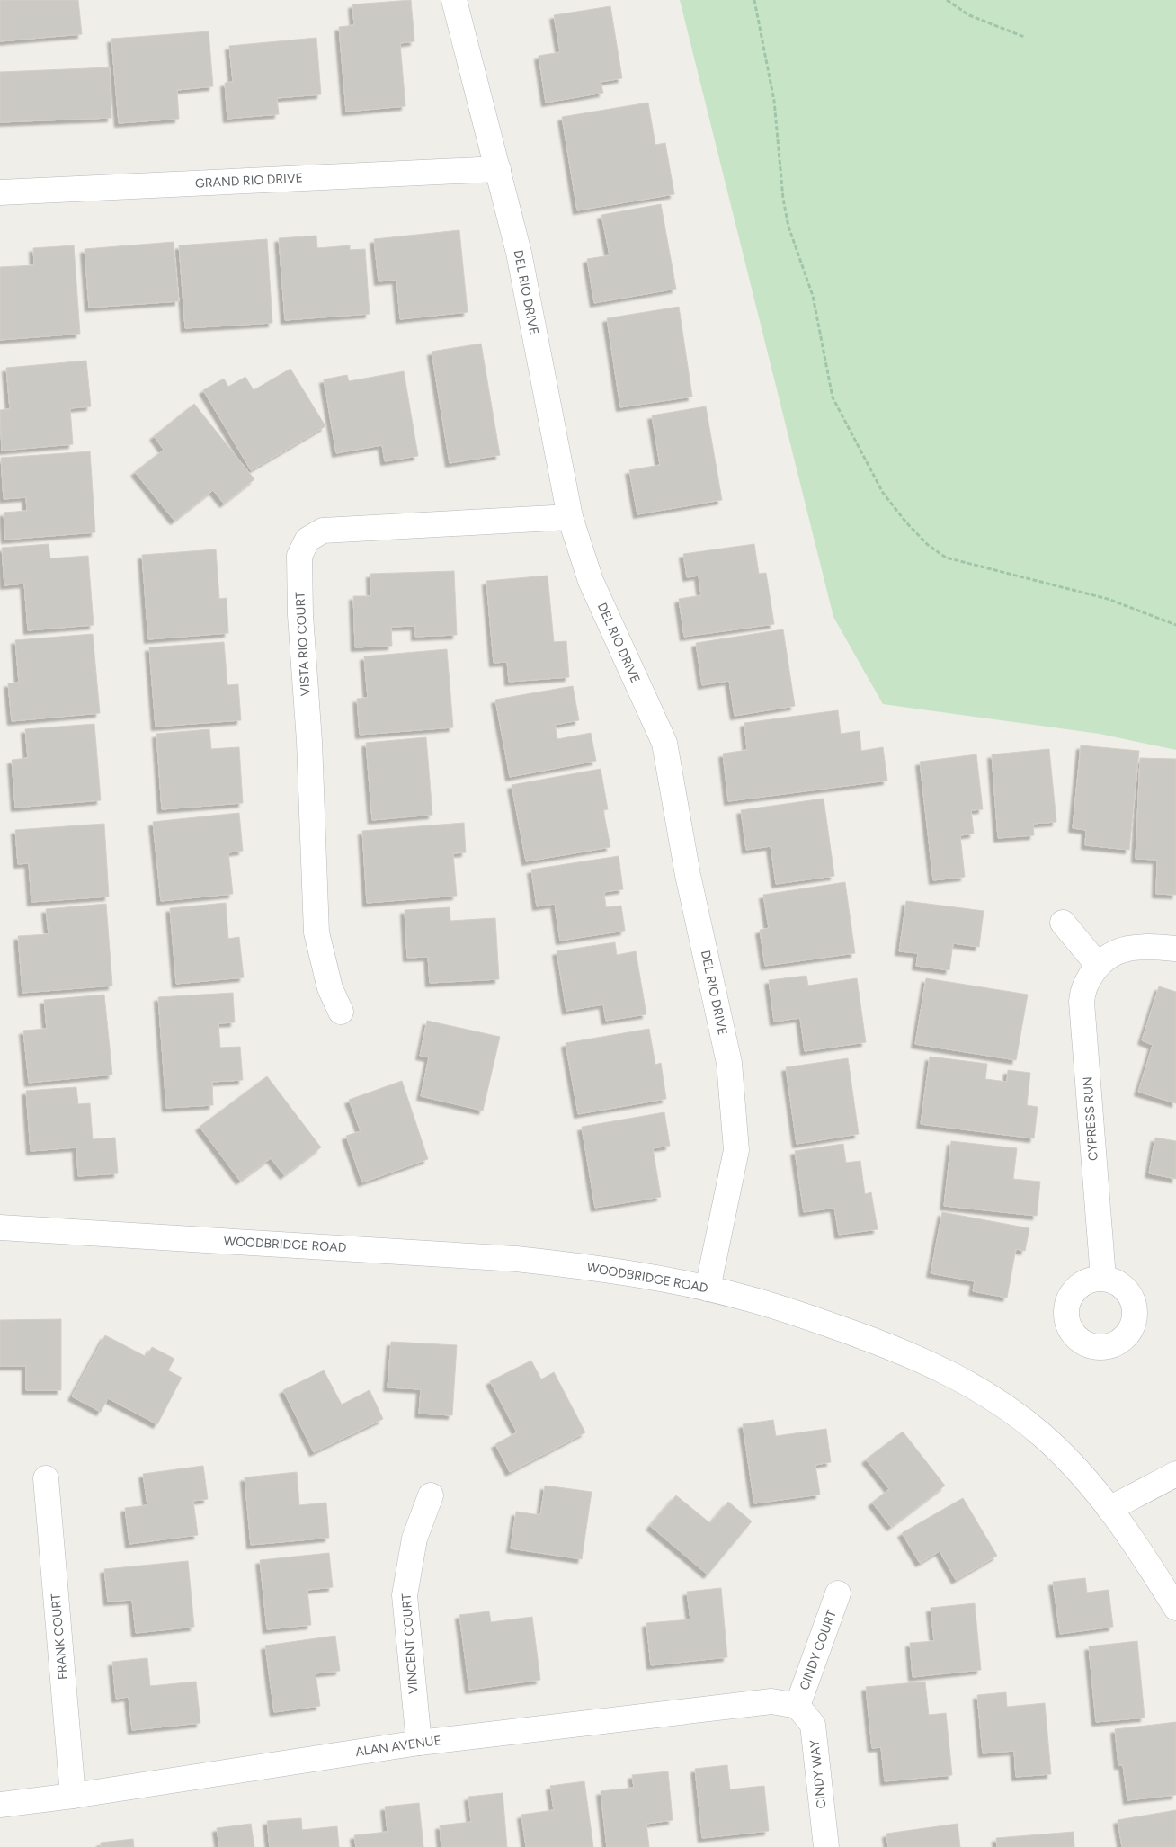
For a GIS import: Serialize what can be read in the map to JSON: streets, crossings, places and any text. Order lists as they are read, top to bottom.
{
  "streets": {
    "street": [
      "GRAND RIO DRIVE",
      "DEL RIO DRIVE",
      "VISTA RIO COURT",
      "CYPRESS RUN",
      "WOODBRIDGE ROAD",
      "FRANK COURT",
      "VINCENT COURT",
      "CINDY COURT",
      "ALAN AVENUE",
      "CINDY WAY"
    ]
  },
  "crossings": [
    ["GRAND RIO DRIVE", "DEL RIO DRIVE"],
    ["DEL RIO DRIVE", "VISTA RIO COURT"],
    ["DEL RIO DRIVE", "WOODBRIDGE ROAD"],
    ["FRANK COURT", "ALAN AVENUE"],
    ["VINCENT COURT", "ALAN AVENUE"],
    ["CINDY COURT", "ALAN AVENUE"],
    ["CINDY COURT", "CINDY WAY"],
    ["ALAN AVENUE", "CINDY WAY"]
  ]
}
